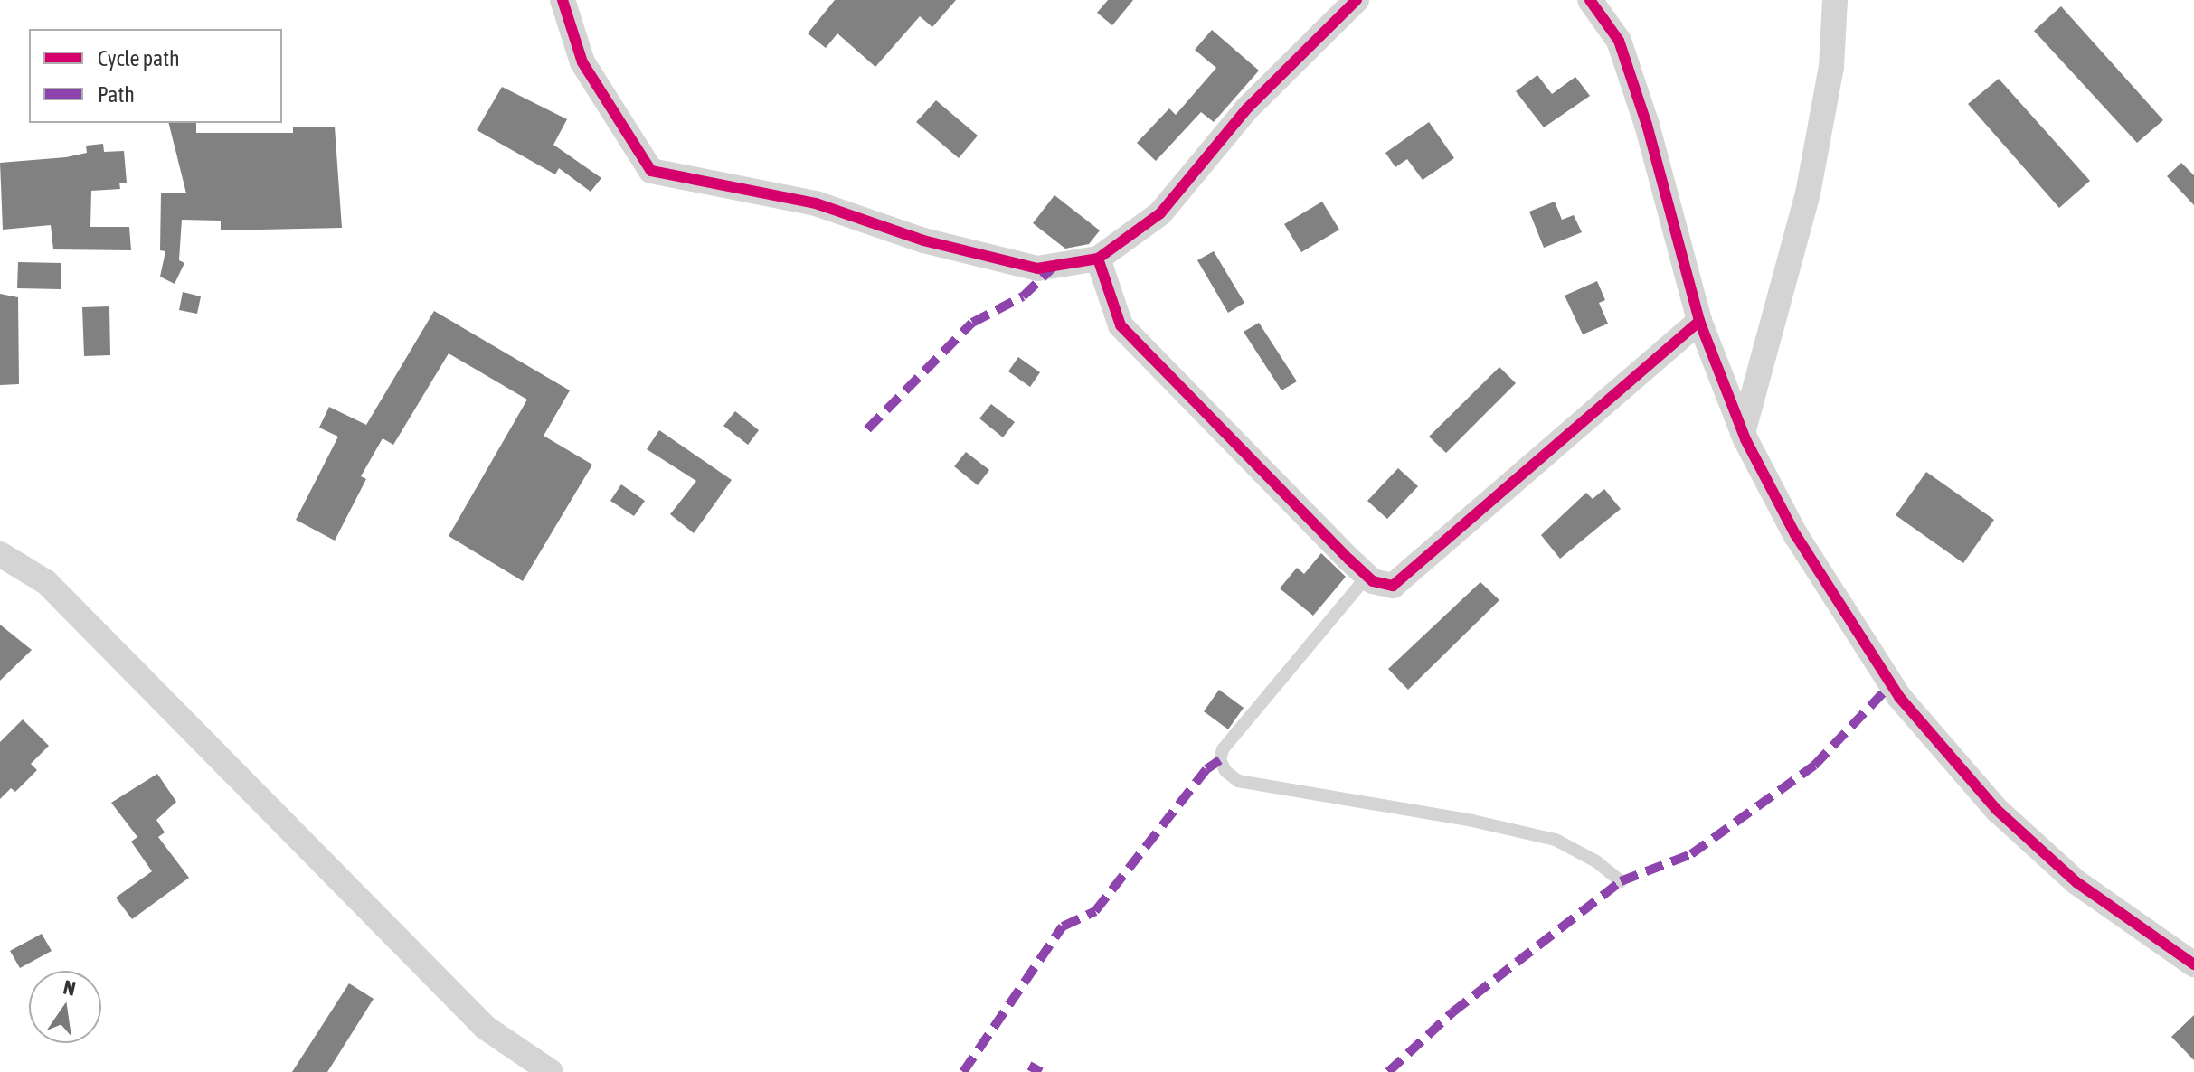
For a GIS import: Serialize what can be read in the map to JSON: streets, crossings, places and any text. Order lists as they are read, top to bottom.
{
  "legend": ["Cycle path", "Path"],
  "north": "top"
}
